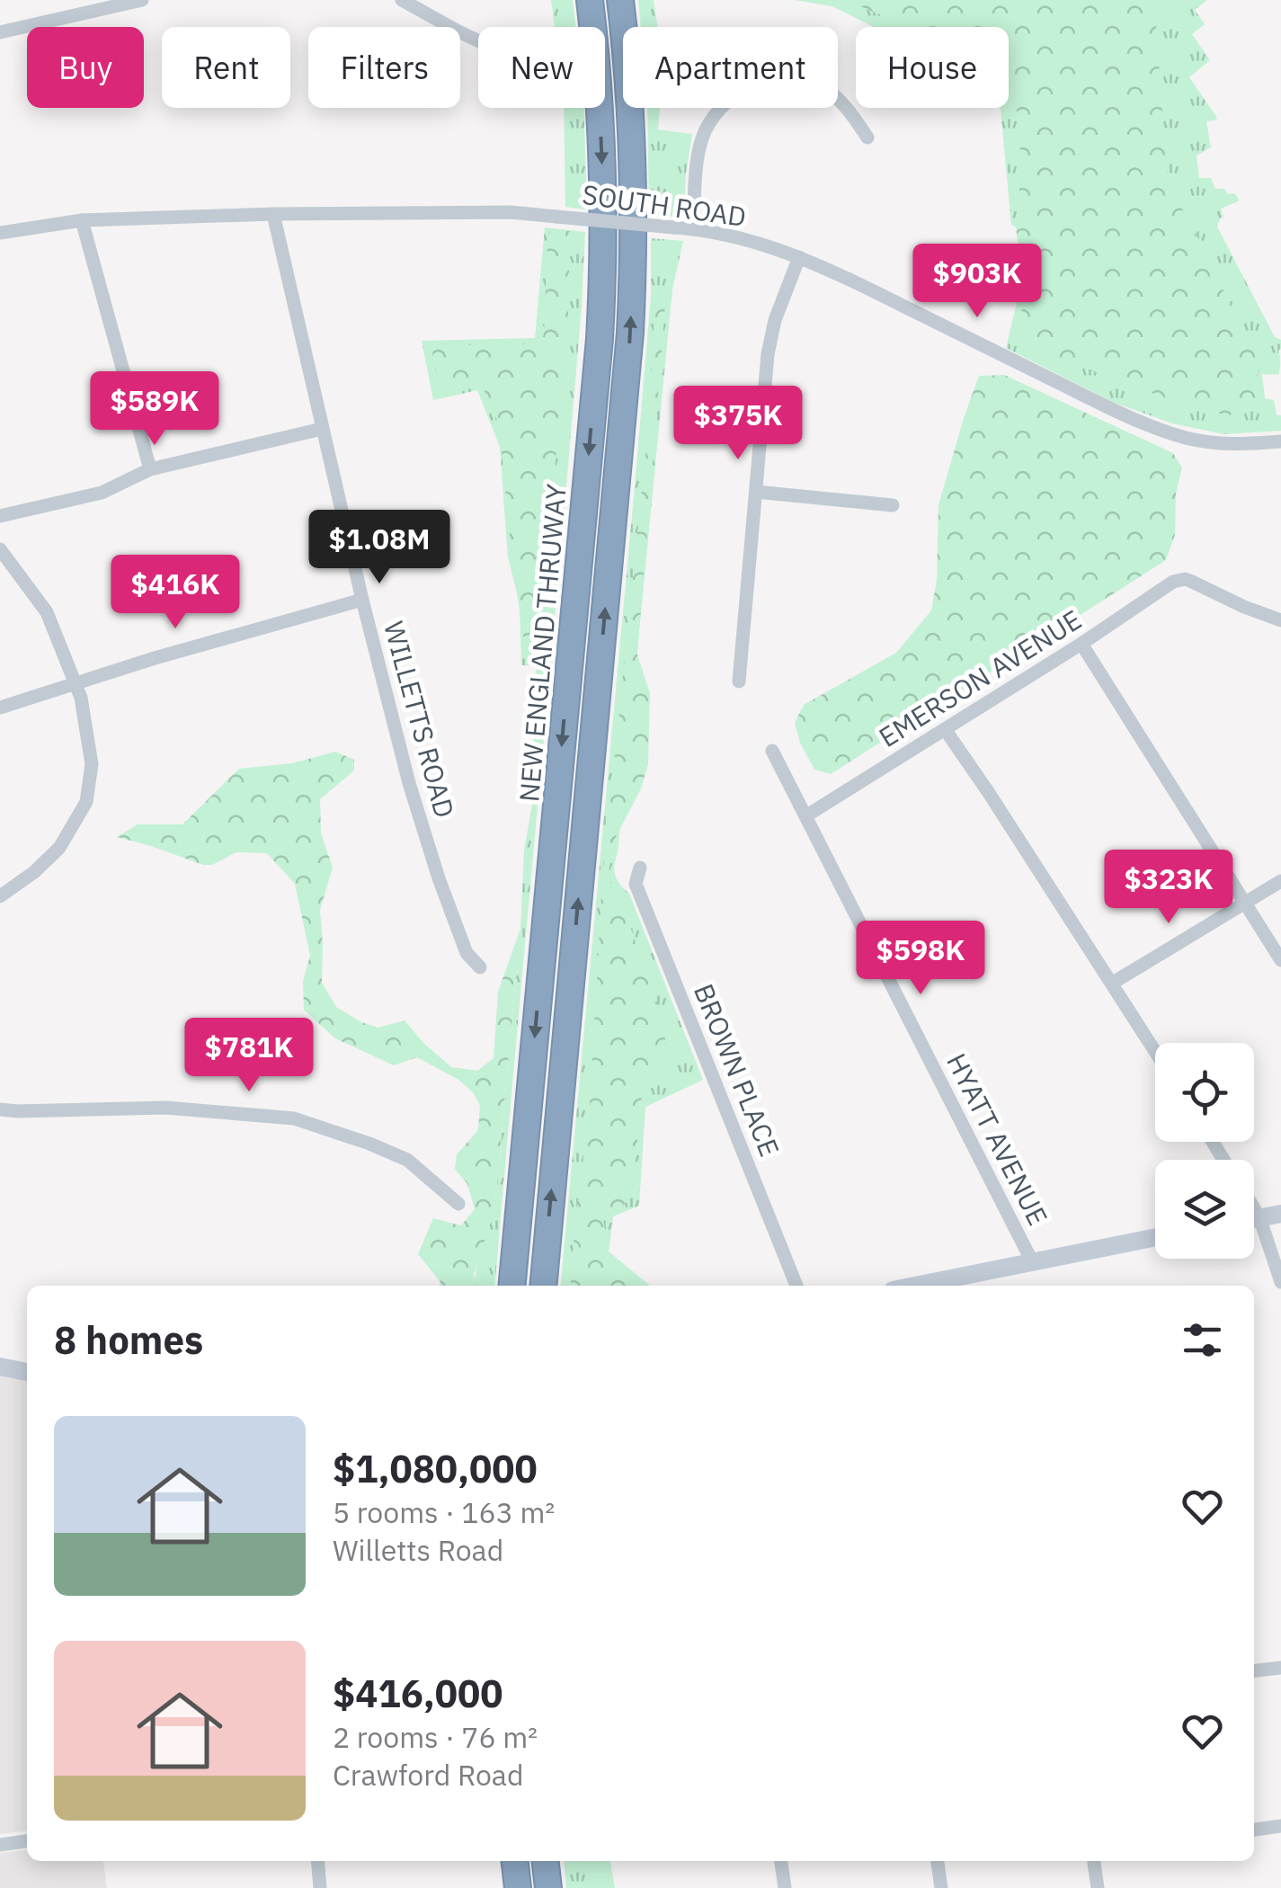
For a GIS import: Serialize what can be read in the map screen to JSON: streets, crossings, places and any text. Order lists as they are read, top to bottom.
{
  "streets": {
    "highway": ["NEW ENGLAND THRUWAY"],
    "street": [
      "SOUTH ROAD",
      "EMERSON AVENUE",
      "WILLETTS ROAD",
      "BROWN PLACE",
      "HYATT AVENUE"
    ]
  },
  "crossings": [
    ["SOUTH ROAD", "WILLETTS ROAD"],
    ["EMERSON AVENUE", "HYATT AVENUE"]
  ],
  "page": {
    "chip": [
      "Buy",
      "Rent",
      "Filters",
      "New",
      "Apartment",
      "House"
    ],
    "price": [
      "$903K",
      "$589K",
      "$375K",
      "$1.08M",
      "$416K",
      "$323K",
      "$598K",
      "$781K"
    ],
    "heading": "8 homes",
    "list": [
      {
        "name": "$1,080,000",
        "note": "5 rooms · 163 m² · Willetts Road"
      },
      {
        "name": "$416,000",
        "note": "2 rooms · 76 m² · Crawford Road"
      }
    ]
  }
}
